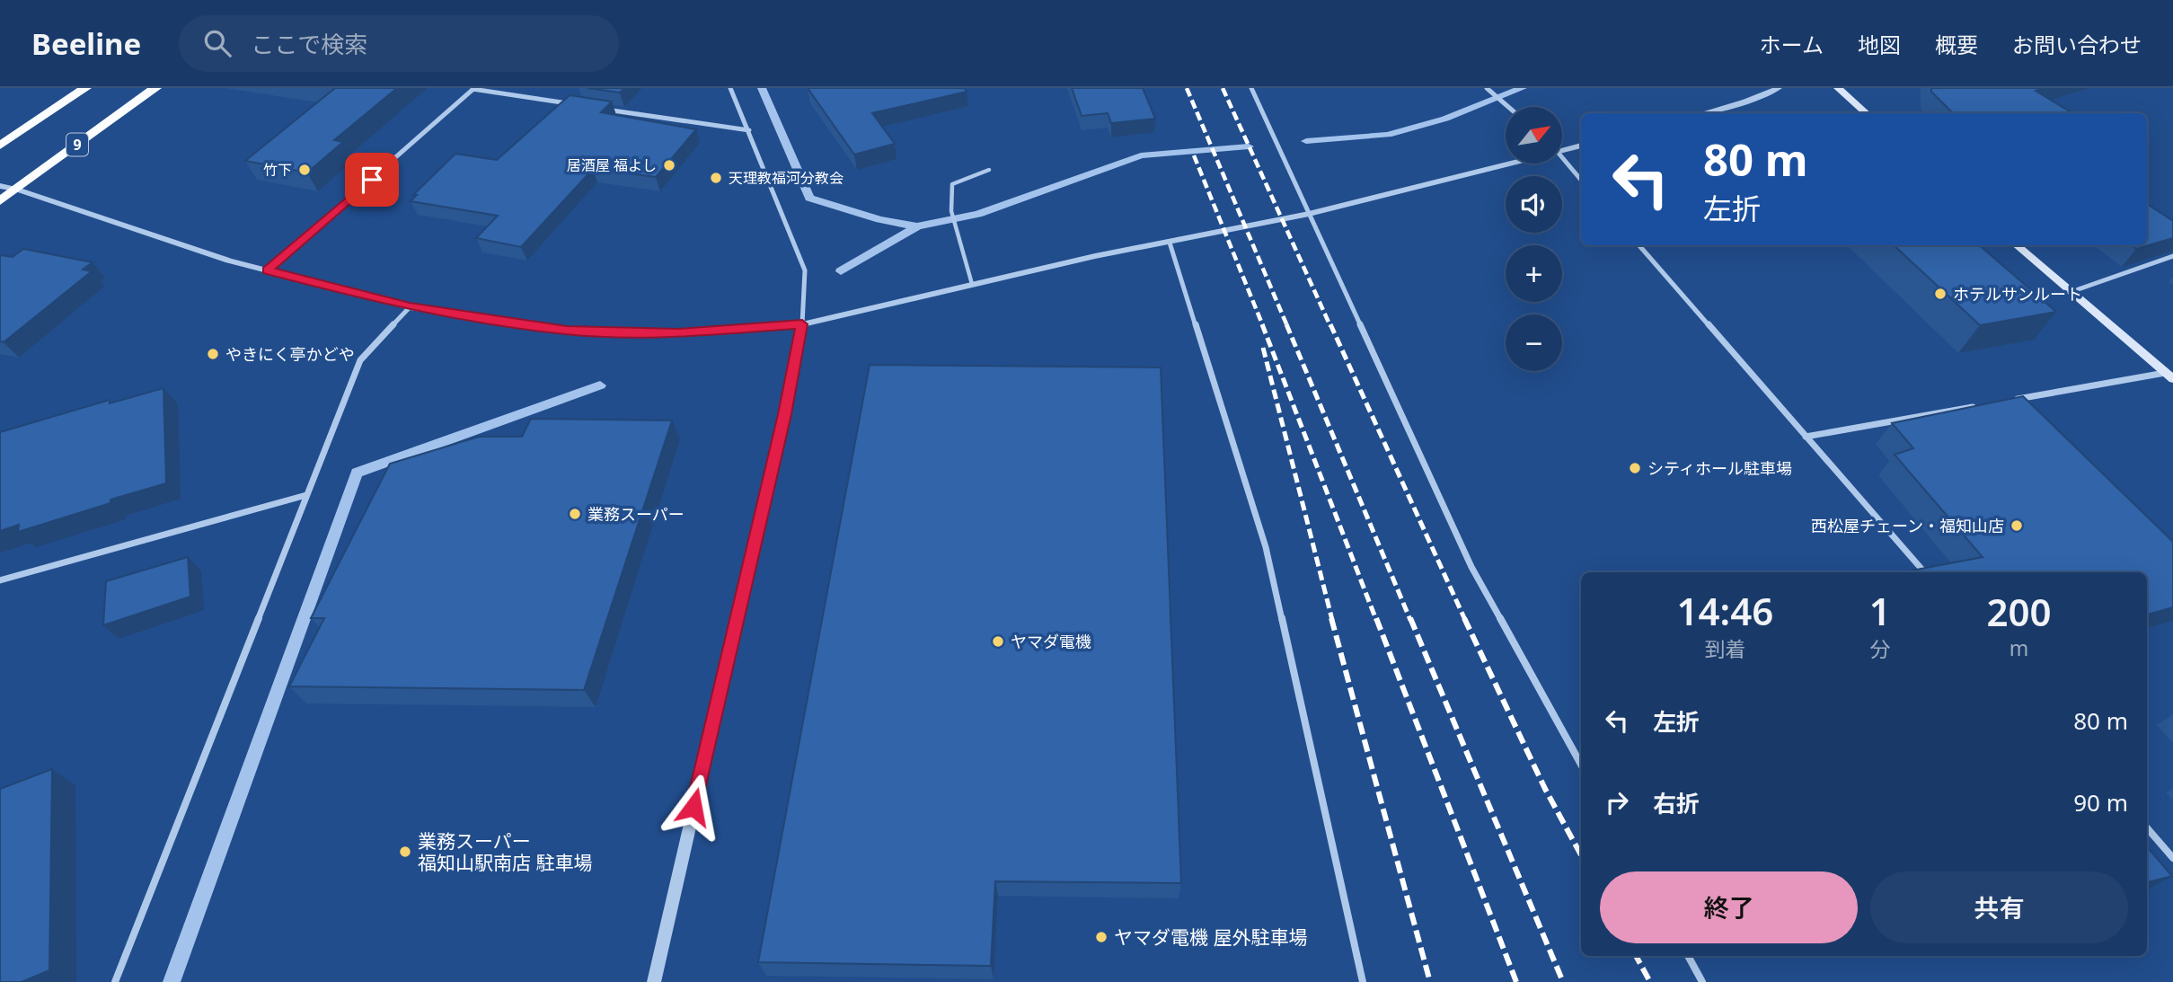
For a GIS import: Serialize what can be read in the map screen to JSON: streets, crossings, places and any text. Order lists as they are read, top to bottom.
{
  "streets": {
    "highway": ["9"]
  },
  "places": [
    "居酒屋 福よし",
    "竹下",
    "天理教福河分教会",
    "ホテルサンルート",
    "やきにく亭かどや",
    "シティホール駐車場",
    "業務スーパー",
    "西松屋チェーン・福知山店",
    "ヤマダ電機",
    "業務スーパー 福知山駅南店 駐車場",
    "ヤマダ電機 屋外駐車場"
  ],
  "north": "top right",
  "page": {
    "header": "Beeline",
    "search": "ここで検索",
    "nav": [
      "ホーム",
      "地図",
      "概要",
      "お問い合わせ"
    ],
    "map_buttons": ["+", "−"],
    "turn": ["80 m", "左折"],
    "eta": [
      "14:46",
      "到着",
      "1",
      "分",
      "200",
      "m"
    ],
    "list": [
      {
        "name": "左折",
        "value": "80 m"
      },
      {
        "name": "右折",
        "value": "90 m"
      }
    ],
    "buttons": ["終了", "共有"]
  }
}
